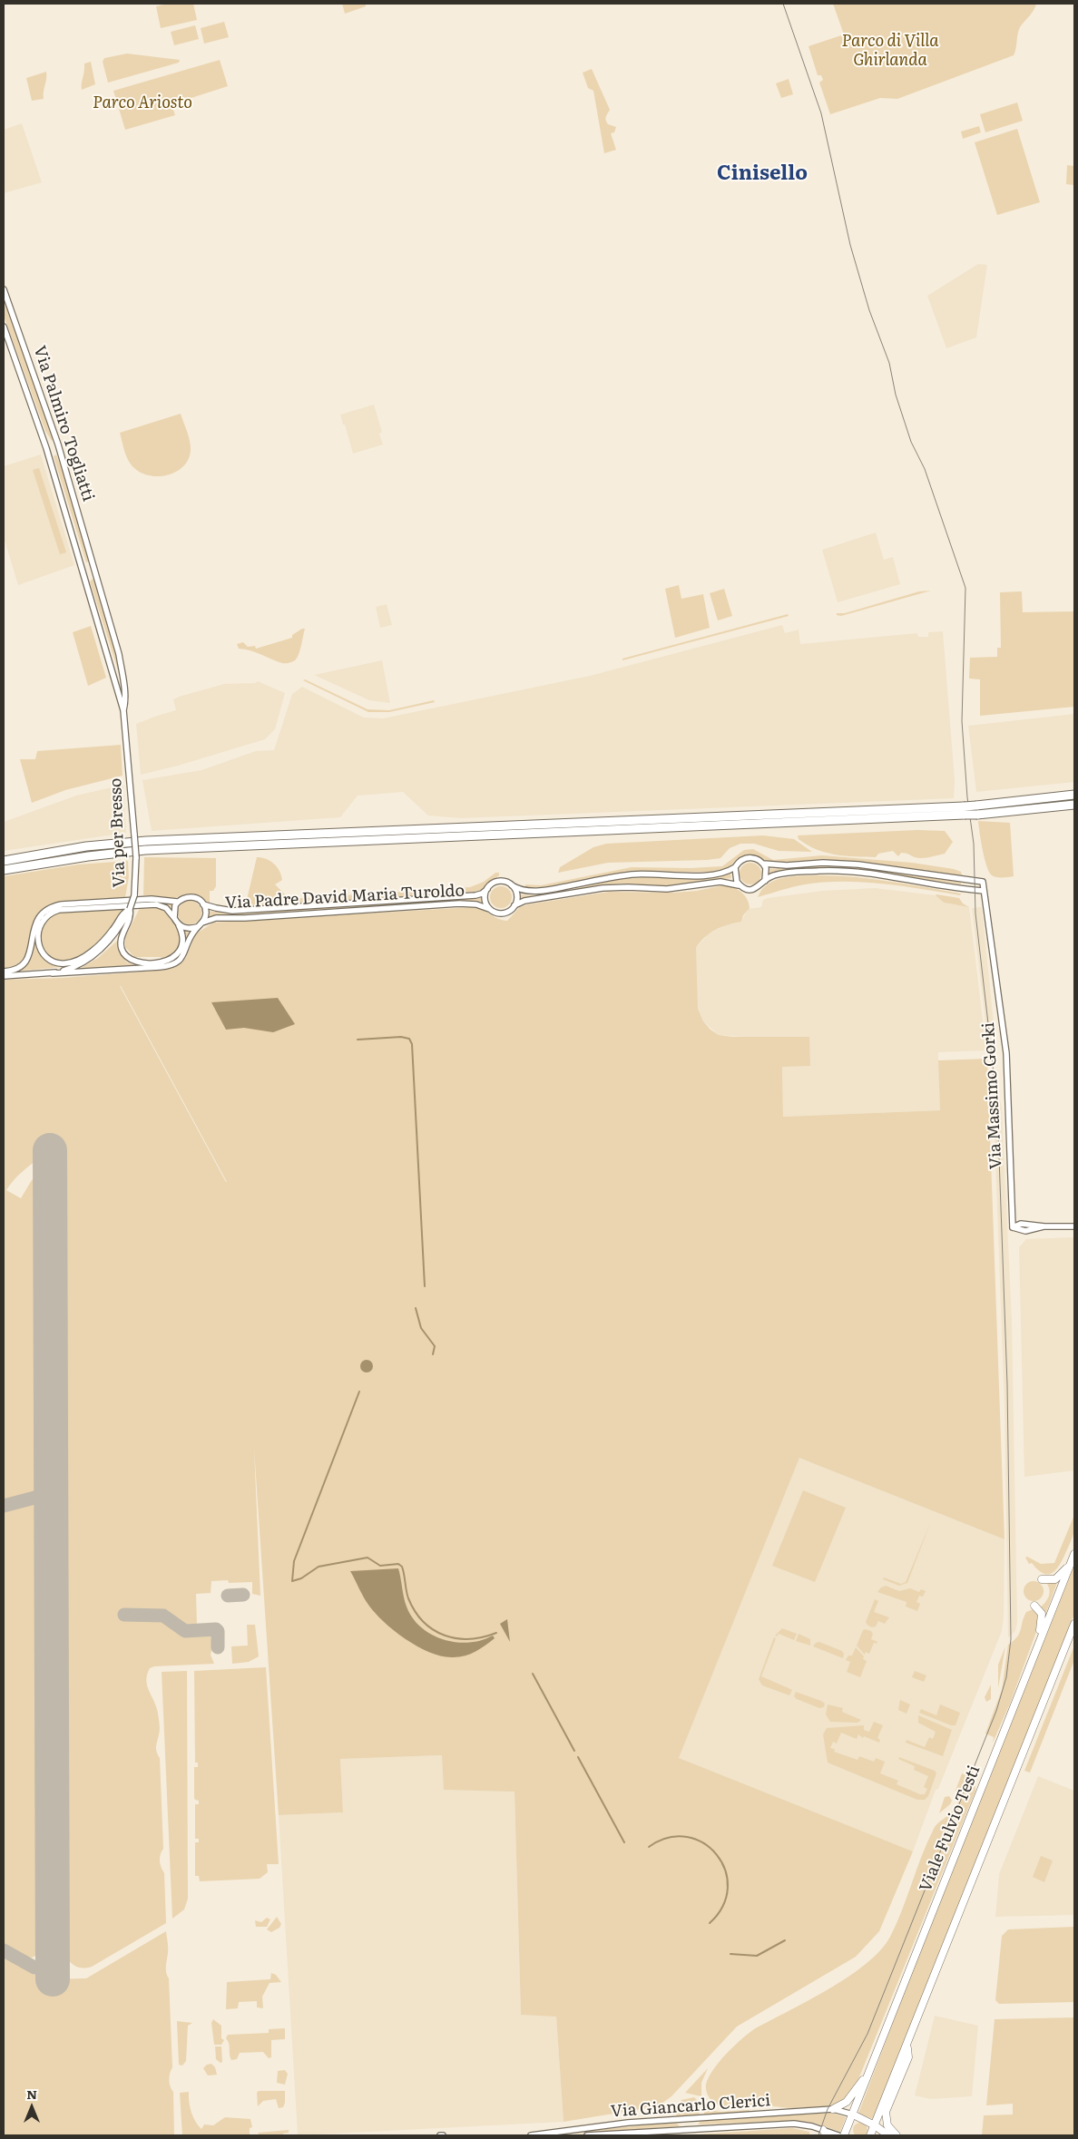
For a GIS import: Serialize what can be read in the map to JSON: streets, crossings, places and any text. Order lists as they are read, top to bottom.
{
  "streets": {
    "main road": ["Viale Fulvio Testi"],
    "street": [
      "Via Palmiro Togliatti",
      "Via per Bresso",
      "Via Padre David Maria Turoldo",
      "Via Massimo Gorki",
      "Via Giancarlo Clerici"
    ]
  },
  "crossings": [
    ["Via Palmiro Togliatti", "Via per Bresso"],
    ["Viale Fulvio Testi", "Via Giancarlo Clerici"]
  ],
  "districts": ["Cinisello"],
  "parks": ["Parco di Villa Ghirlanda", "Parco Ariosto"],
  "north": "top"
}
